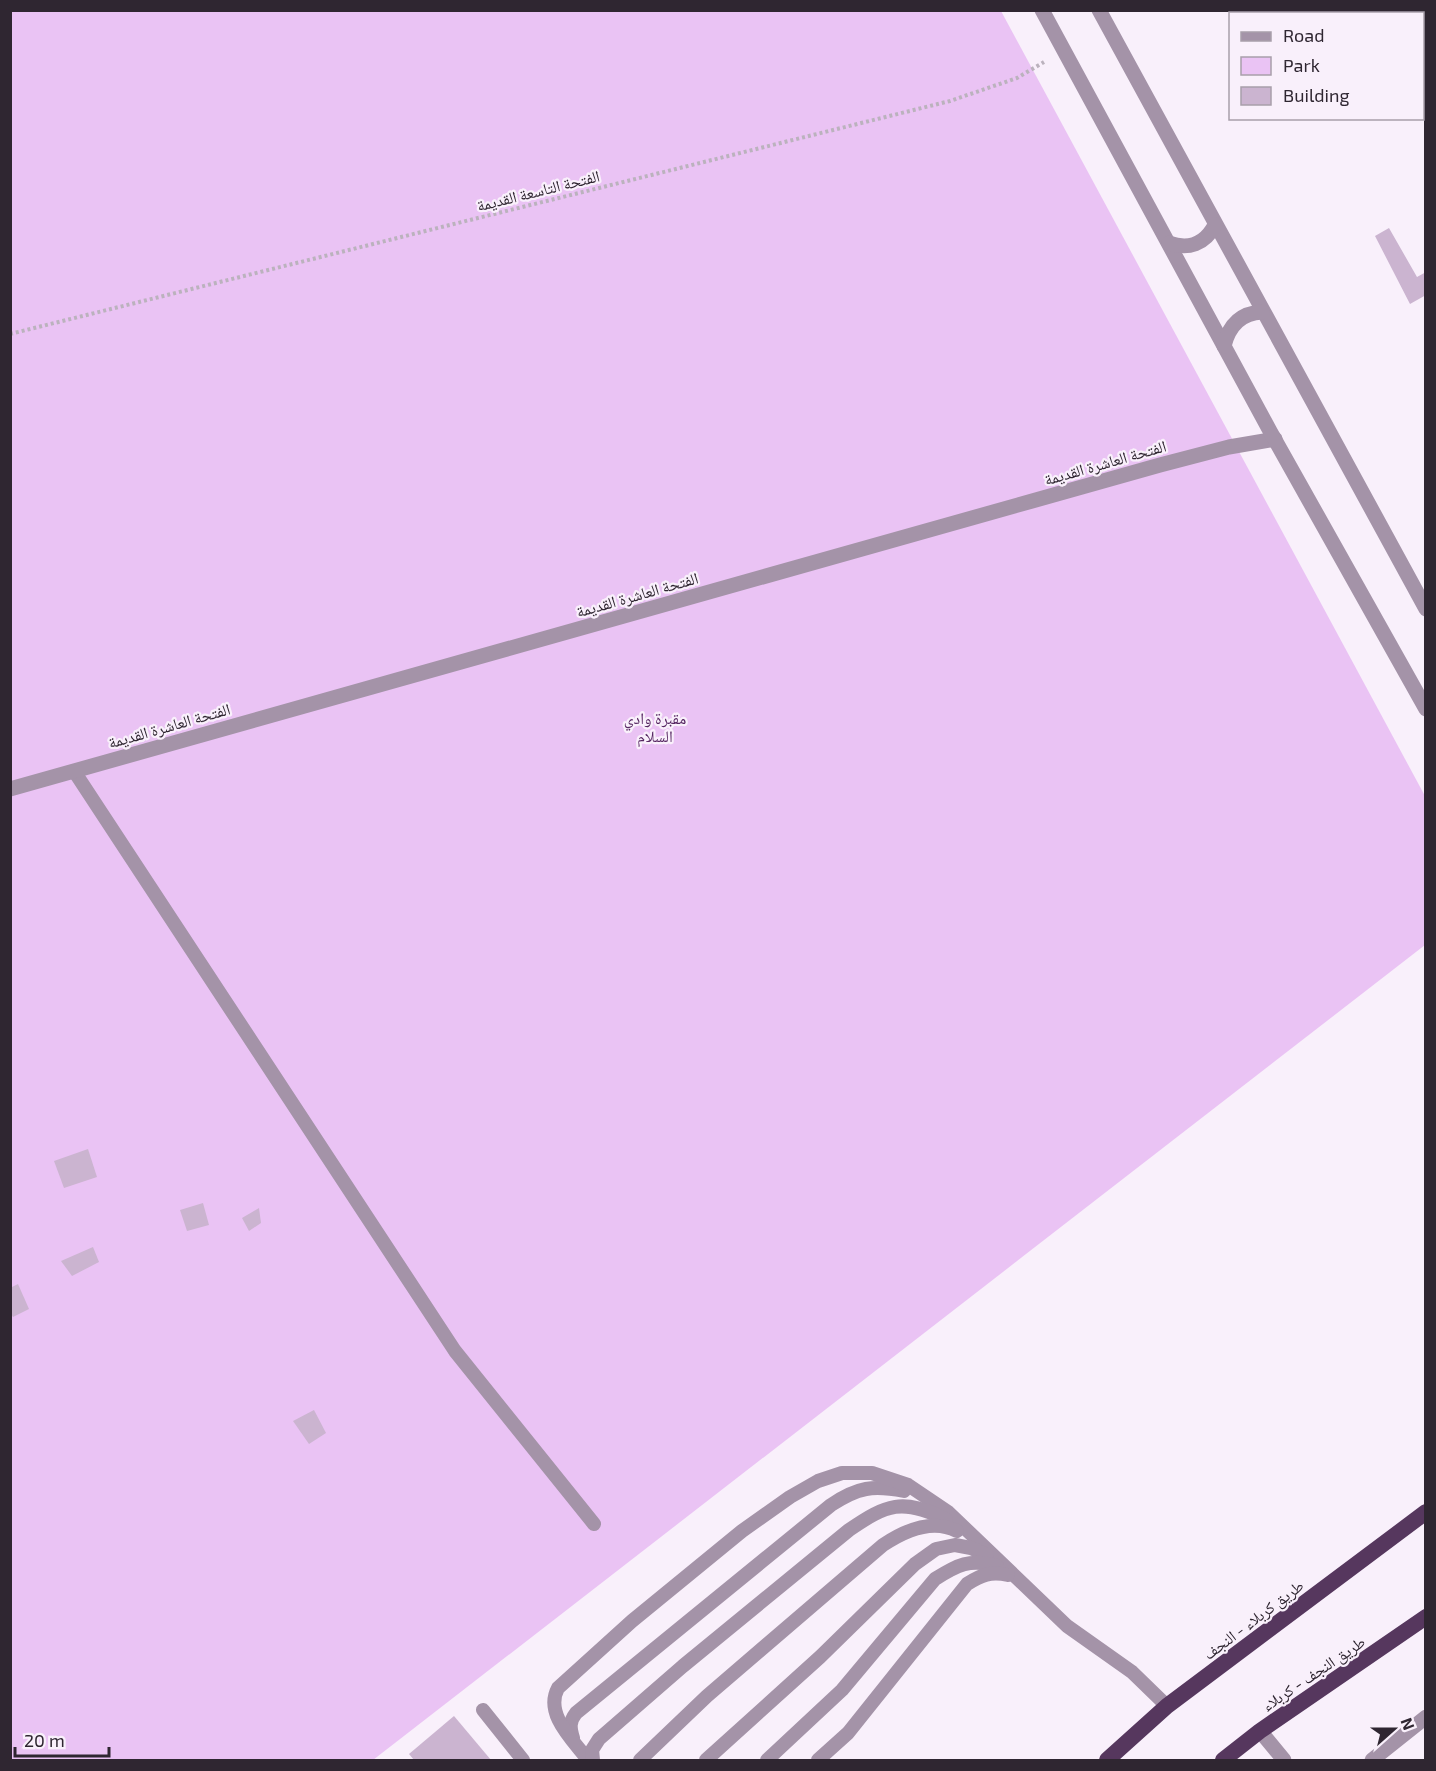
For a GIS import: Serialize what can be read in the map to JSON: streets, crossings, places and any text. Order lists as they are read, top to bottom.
{
  "streets": {
    "highway": ["طريق کربلاء - النجف", "طريق النجف - کربلاء"],
    "street": ["الفتحة العاشرة القديمة"],
    "path": ["الفتحة التاسعة القديمة"]
  },
  "parks": ["مقبرة وادي السلام"],
  "legend": ["Road", "Park", "Building"],
  "scale_bar": "20 m",
  "north": "right"
}
